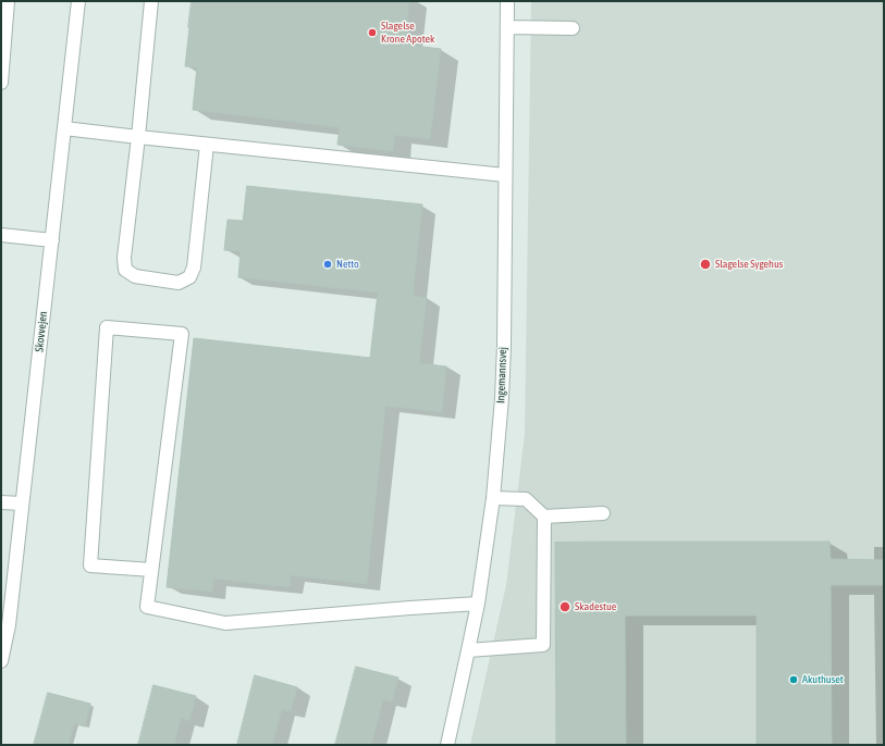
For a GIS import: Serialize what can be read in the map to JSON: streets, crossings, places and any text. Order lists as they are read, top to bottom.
{
  "streets": {
    "street": ["Skovvejen", "Ingemannsvej"]
  },
  "places": [
    "Slagelse Krone Apotek",
    "Netto",
    "Slagelse Sygehus",
    "Skadestue",
    "Akuthuset"
  ]
}
